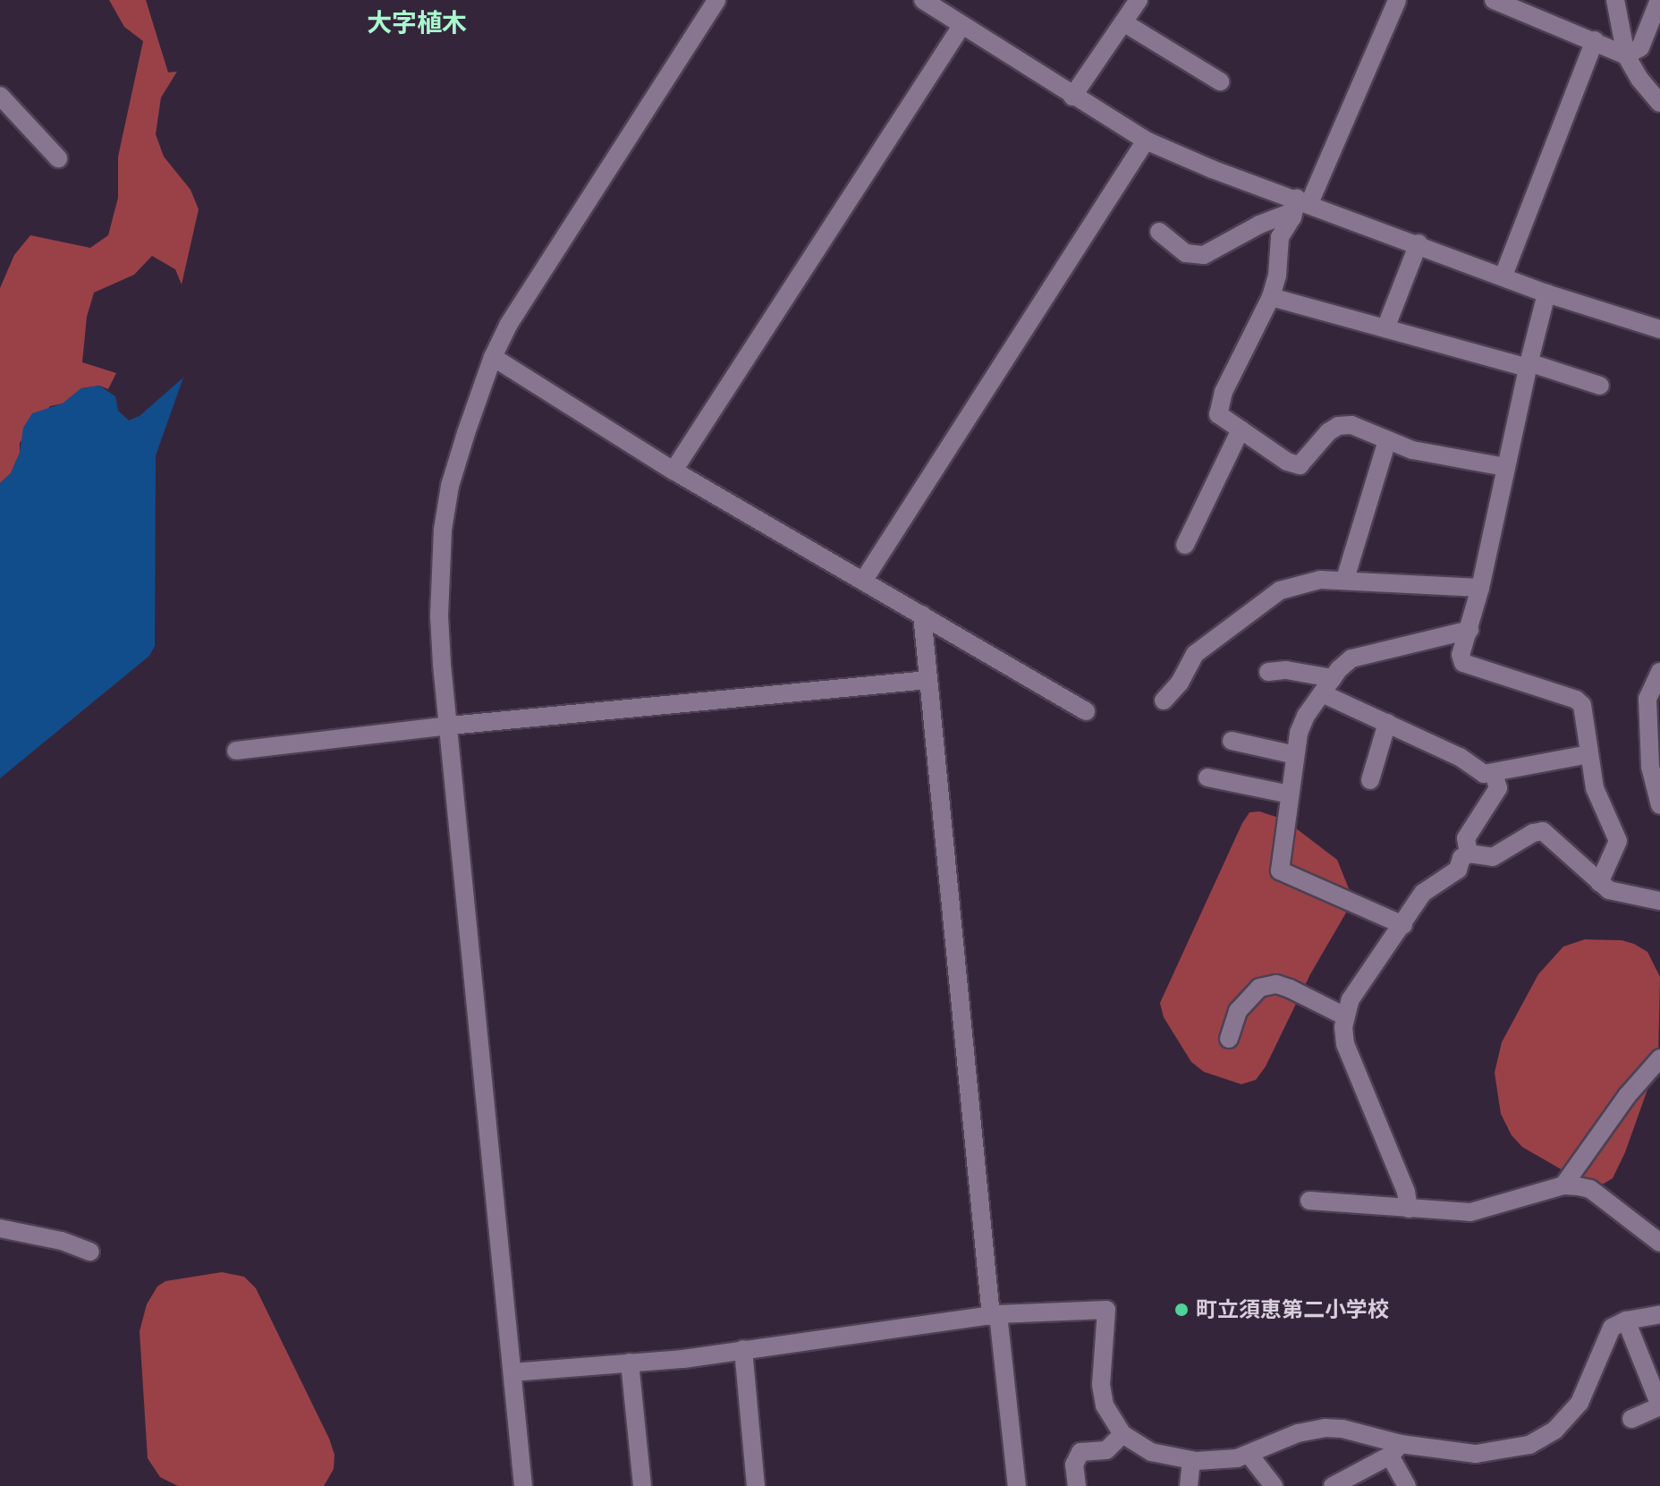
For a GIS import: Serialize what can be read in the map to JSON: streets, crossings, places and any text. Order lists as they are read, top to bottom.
{
  "districts": ["大字植木"],
  "places": ["町立須恵第二小学校"]
}
